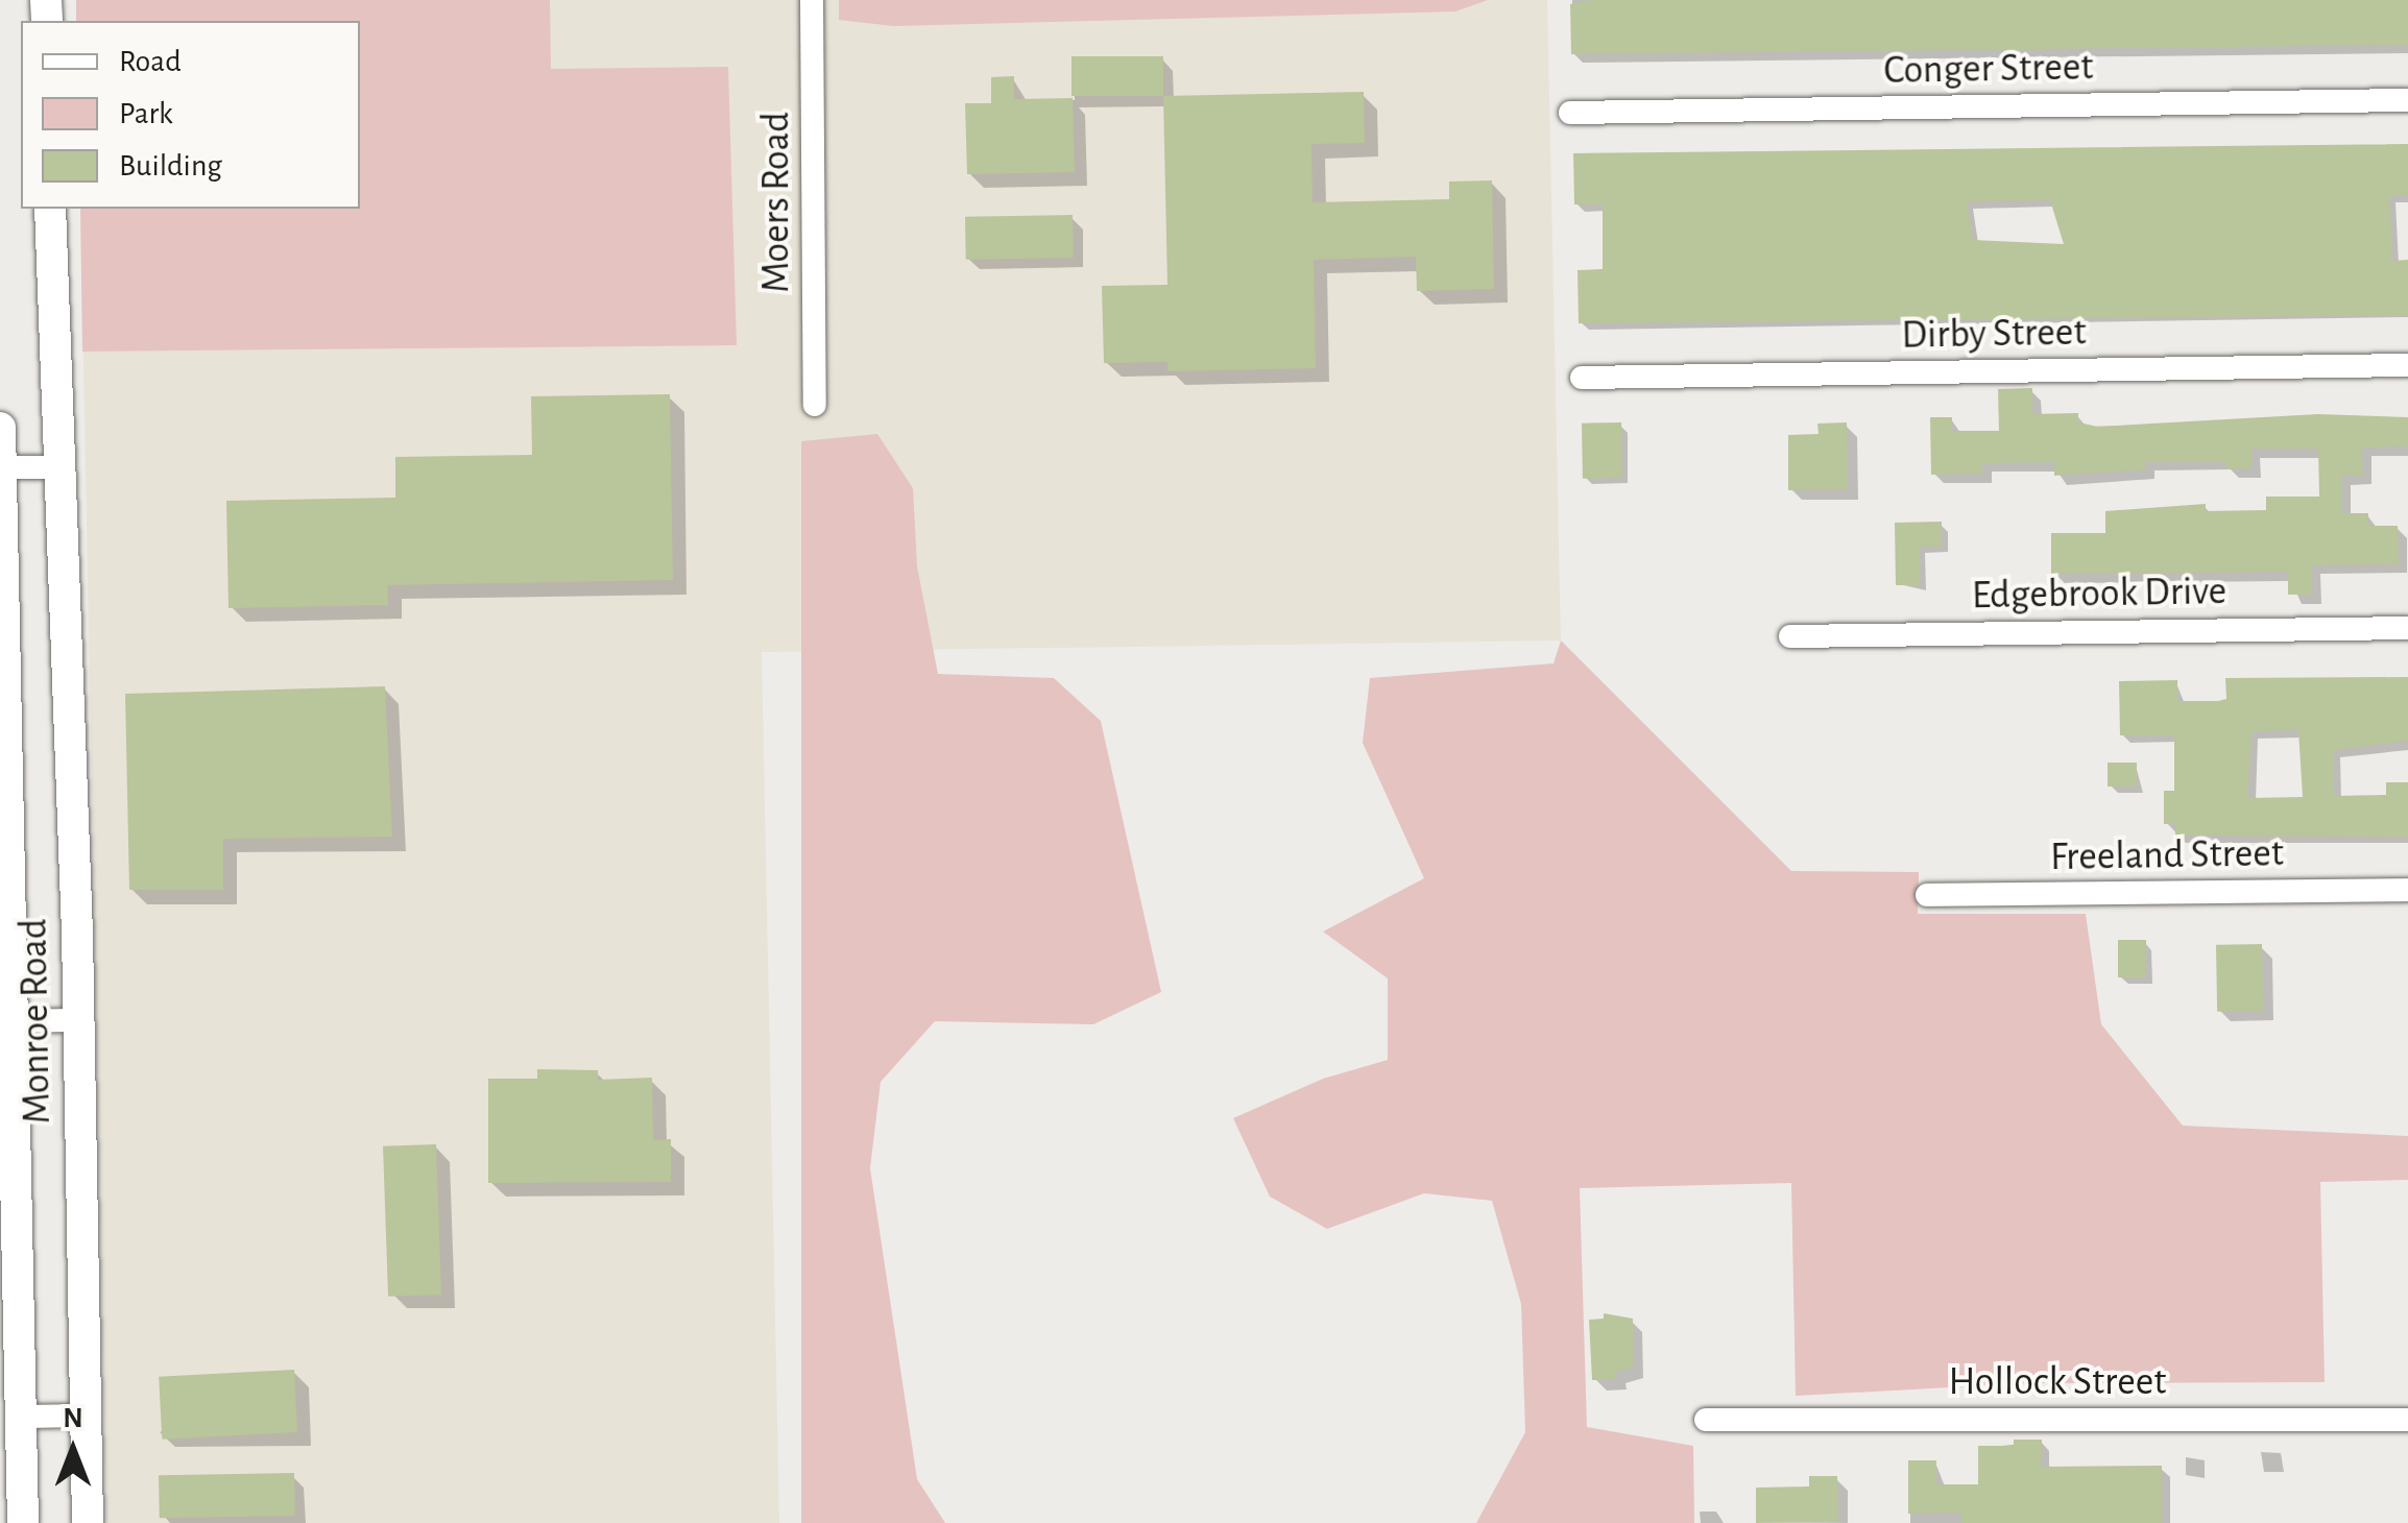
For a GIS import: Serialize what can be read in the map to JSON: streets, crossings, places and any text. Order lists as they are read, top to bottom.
{
  "streets": {
    "main road": ["Monroe Road"],
    "street": [
      "Conger Street",
      "Moers Road",
      "Dirby Street",
      "Edgebrook Drive",
      "Freeland Street",
      "Hollock Street"
    ]
  },
  "legend": ["Road", "Park", "Building"],
  "north": "top"
}
